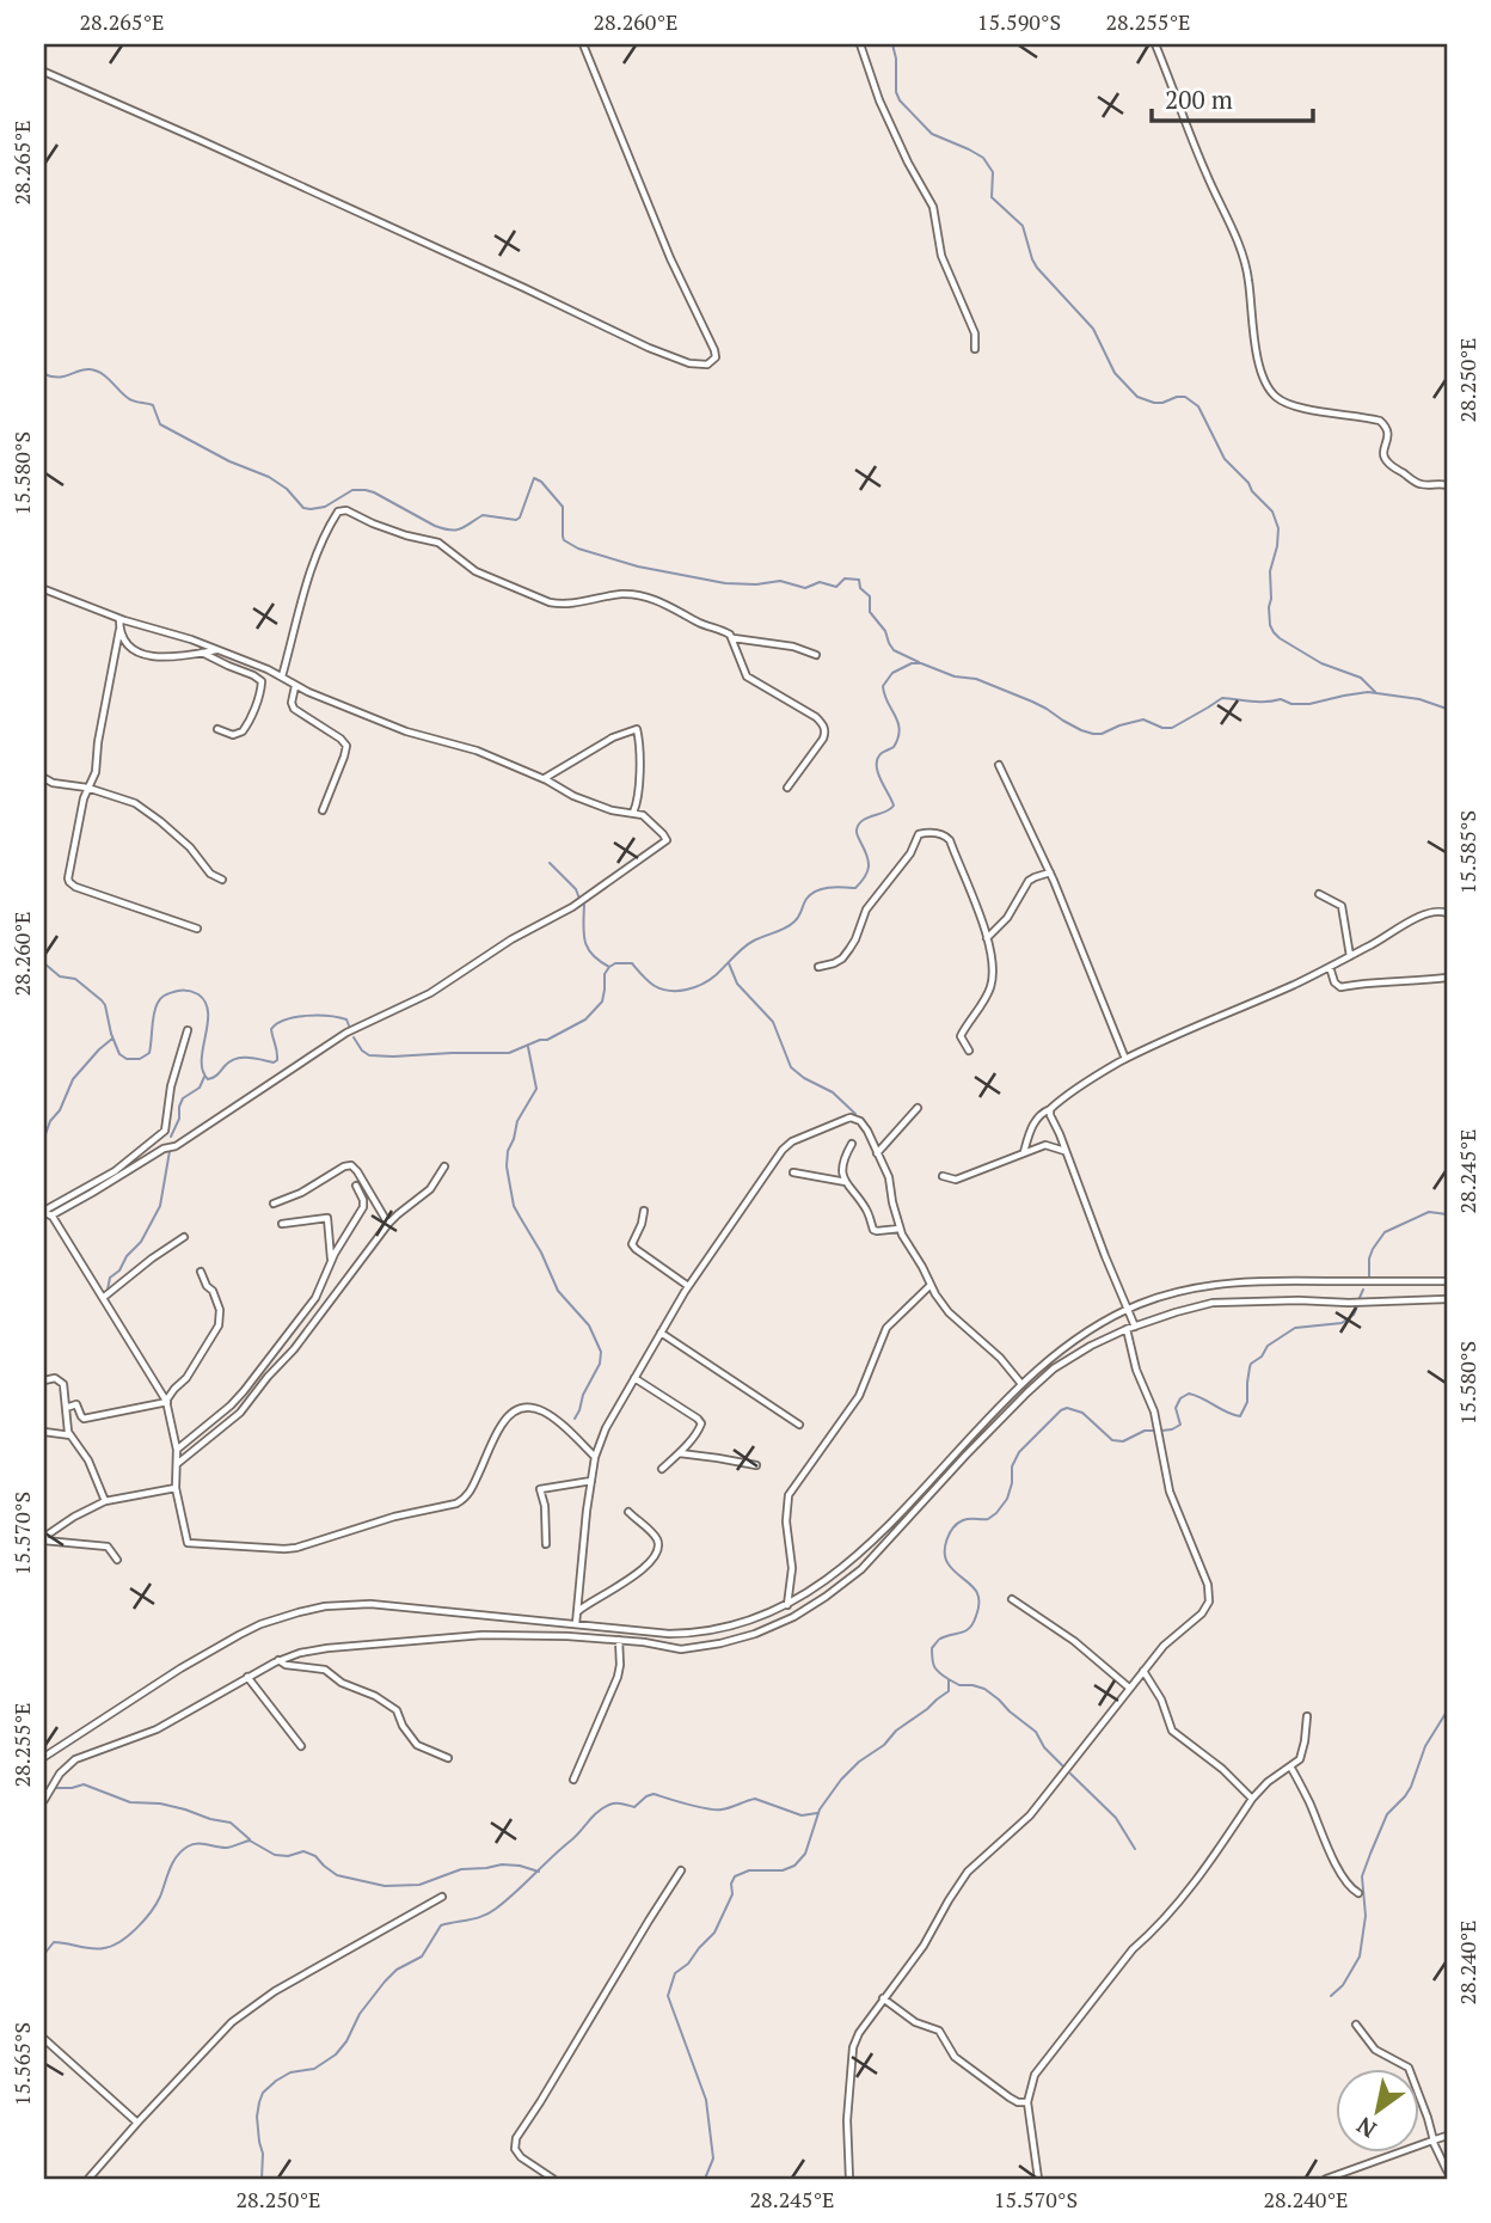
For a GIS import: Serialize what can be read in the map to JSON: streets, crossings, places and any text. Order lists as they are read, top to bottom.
{
  "scale_bar": "200 m",
  "north": "bottom left",
  "coordinates": [
    "28.265°E",
    "28.260°E",
    "15.590°S",
    "28.255°E",
    "28.250°E",
    "15.580°S",
    "15.585°S",
    "28.245°E",
    "15.570°S",
    "28.240°E",
    "15.565°S"
  ]
}
